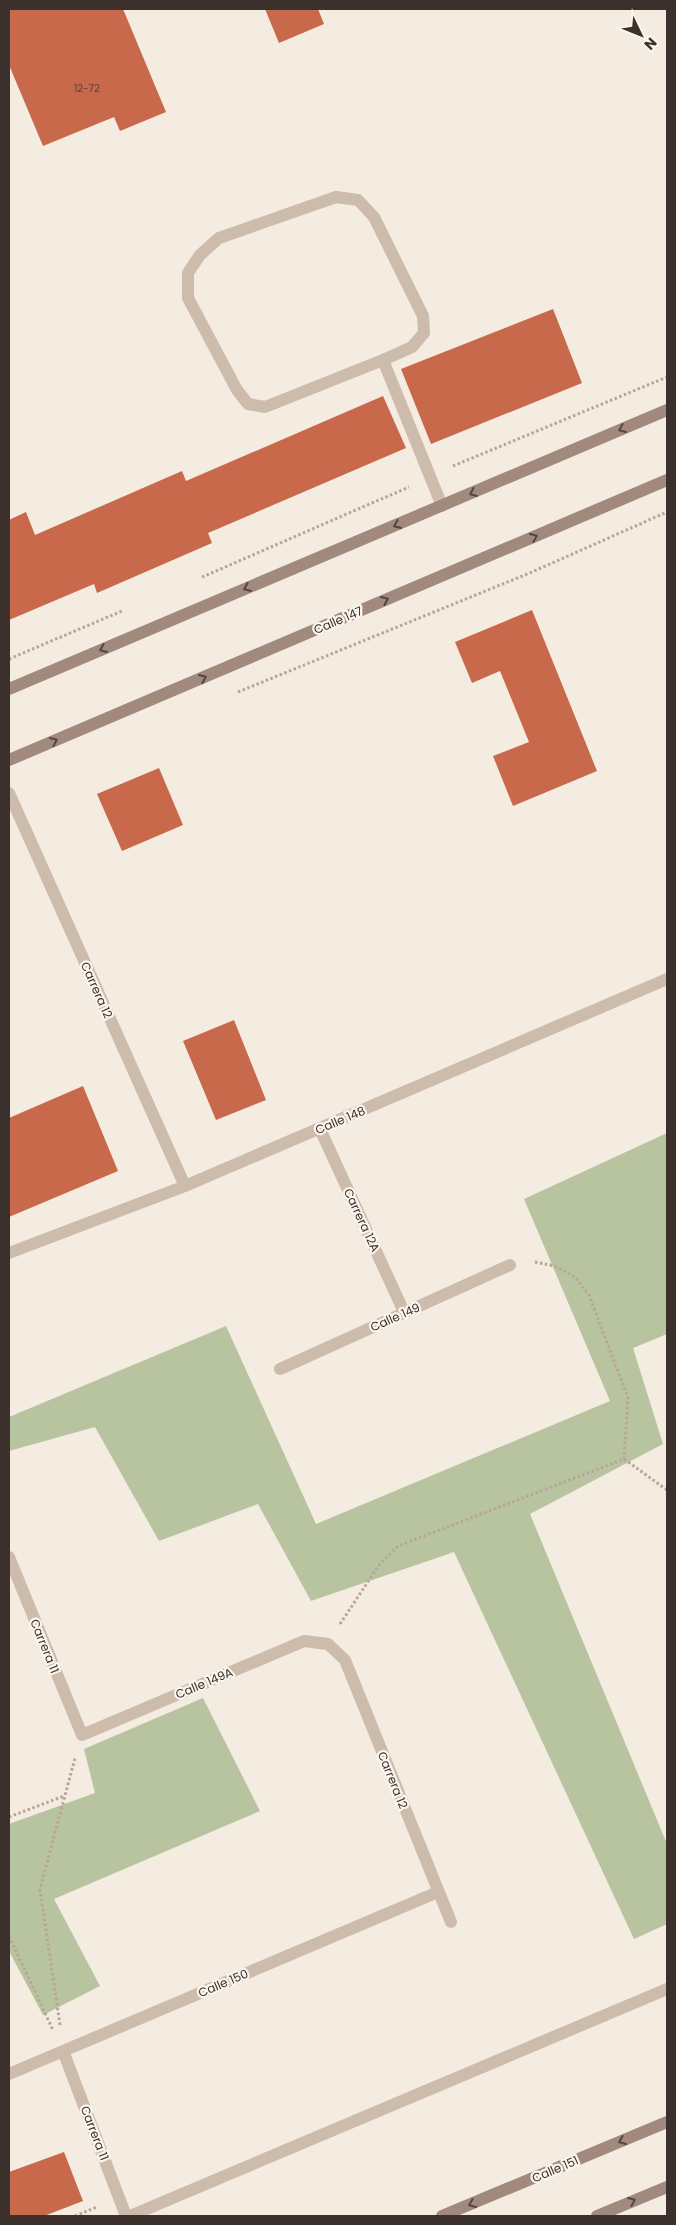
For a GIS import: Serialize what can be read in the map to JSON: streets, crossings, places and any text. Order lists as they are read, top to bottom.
{
  "streets": {
    "main road": ["Calle 147", "Calle 151"],
    "street": [
      "Carrera 12",
      "Calle 148",
      "Carrera 12A",
      "Calle 149",
      "Carrera 11",
      "Calle 149A",
      "Calle 150"
    ]
  },
  "crossings": [
    ["Carrera 12", "Calle 148"],
    ["Carrera 12", "Calle 149A"],
    ["Carrera 12", "Calle 150"],
    ["Calle 148", "Carrera 12A"],
    ["Carrera 12A", "Calle 149"],
    ["Carrera 11", "Calle 149A"],
    ["Carrera 11", "Calle 150"]
  ],
  "house_numbers": ["12-72"],
  "north": "bottom right"
}
